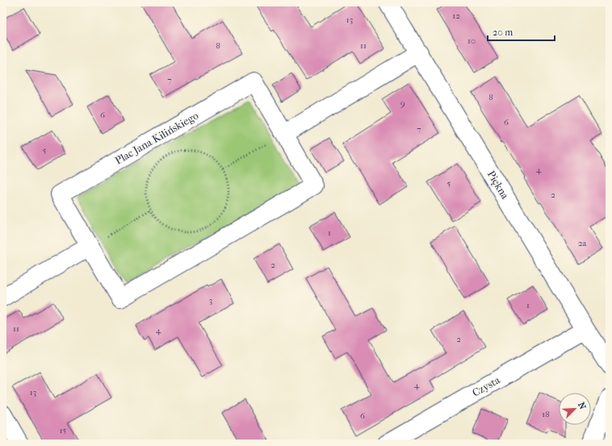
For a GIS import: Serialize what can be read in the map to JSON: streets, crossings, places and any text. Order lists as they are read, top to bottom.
{
  "streets": {
    "street": ["Plac Jana Kilińskiego", "Piękna", "Czysta"]
  },
  "crossings": [
    ["Piękna", "Czysta"]
  ],
  "house_numbers": [
    "12",
    "13",
    "10",
    "8",
    "11",
    "7",
    "8",
    "9",
    "6",
    "6",
    "7",
    "5",
    "4",
    "5",
    "2",
    "1",
    "2a",
    "2",
    "3",
    "1",
    "11",
    "4",
    "2",
    "4",
    "13",
    "18",
    "6",
    "15"
  ],
  "scale_bar": "20 m",
  "north": "top right"
}
